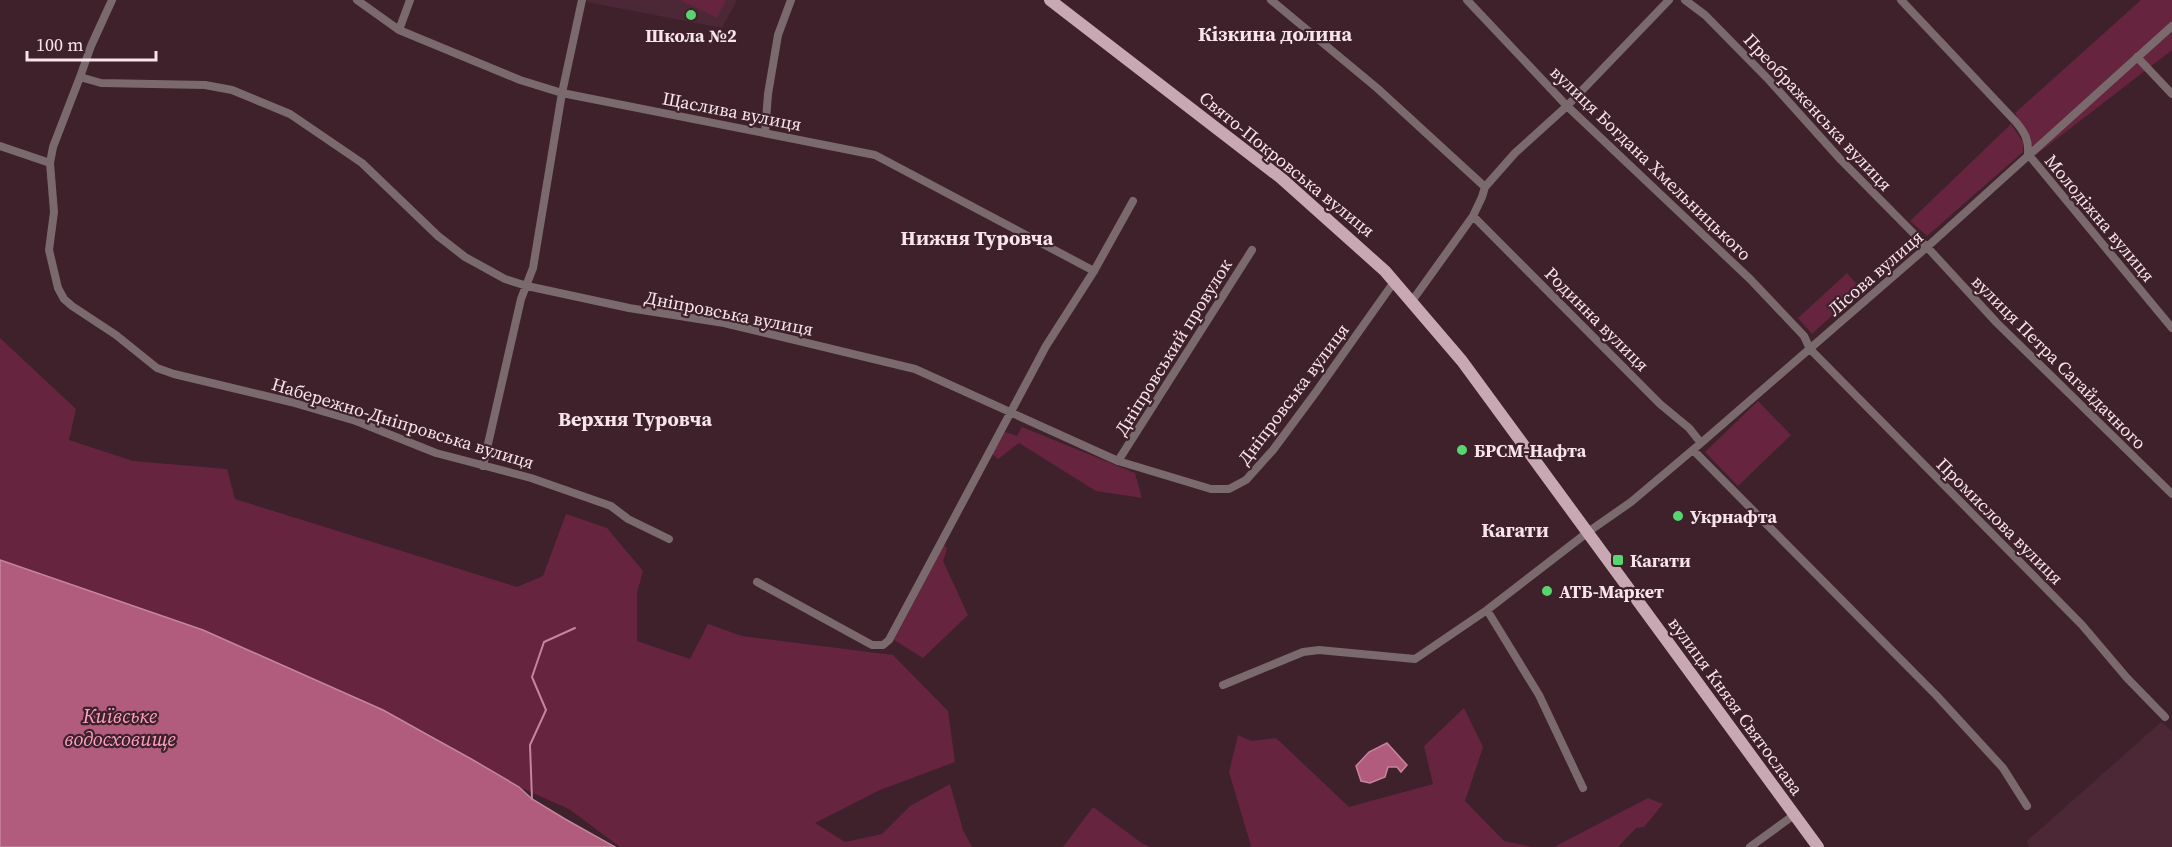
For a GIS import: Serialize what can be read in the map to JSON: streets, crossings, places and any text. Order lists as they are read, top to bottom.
{
  "streets": {
    "main road": ["Свято-Покровська вулиця", "вулиця Князя Святослава"],
    "street": [
      "Щаслива вулиця",
      "Преображенська вулиця",
      "вулиця Богдана Хмельницького",
      "Молодіжна вулиця",
      "Лісова вулиця",
      "Дніпровська вулиця",
      "Родинна вулиця",
      "Дніпровський провулок",
      "вулиця Петра Сагайдачного",
      "Набережно-Дніпровська вулиця",
      "Промислова вулиця"
    ]
  },
  "crossings": [
    ["Преображенська вулиця", "Лісова вулиця"],
    ["Преображенська вулиця", "вулиця Петра Сагайдачного"],
    ["вулиця Богдана Хмельницького", "Лісова вулиця"],
    ["вулиця Богдана Хмельницького", "Промислова вулиця"],
    ["Свято-Покровська вулиця", "Лісова вулиця"],
    ["Свято-Покровська вулиця", "Дніпровська вулиця"],
    ["Свято-Покровська вулиця", "вулиця Князя Святослава"],
    ["Молодіжна вулиця", "Лісова вулиця"],
    ["Лісова вулиця", "Родинна вулиця"],
    ["Лісова вулиця", "вулиця Петра Сагайдачного"],
    ["Лісова вулиця", "Промислова вулиця"],
    ["Лісова вулиця", "вулиця Князя Святослава"],
    ["Дніпровська вулиця", "Дніпровський провулок"],
    ["Дніпровська вулиця", "Набережно-Дніпровська вулиця"]
  ],
  "districts": [
    "Кізкина долина",
    "Нижня Туровча",
    "Верхня Туровча",
    "Кагати"
  ],
  "water": ["Київське водосховище"],
  "places": {
    "other": [
      "Школа №2",
      "БРСМ-Нафта",
      "Укрнафта",
      "АТБ-Маркет"
    ],
    "transit": ["Кагати"]
  },
  "scale_bar": "100 m"
}
